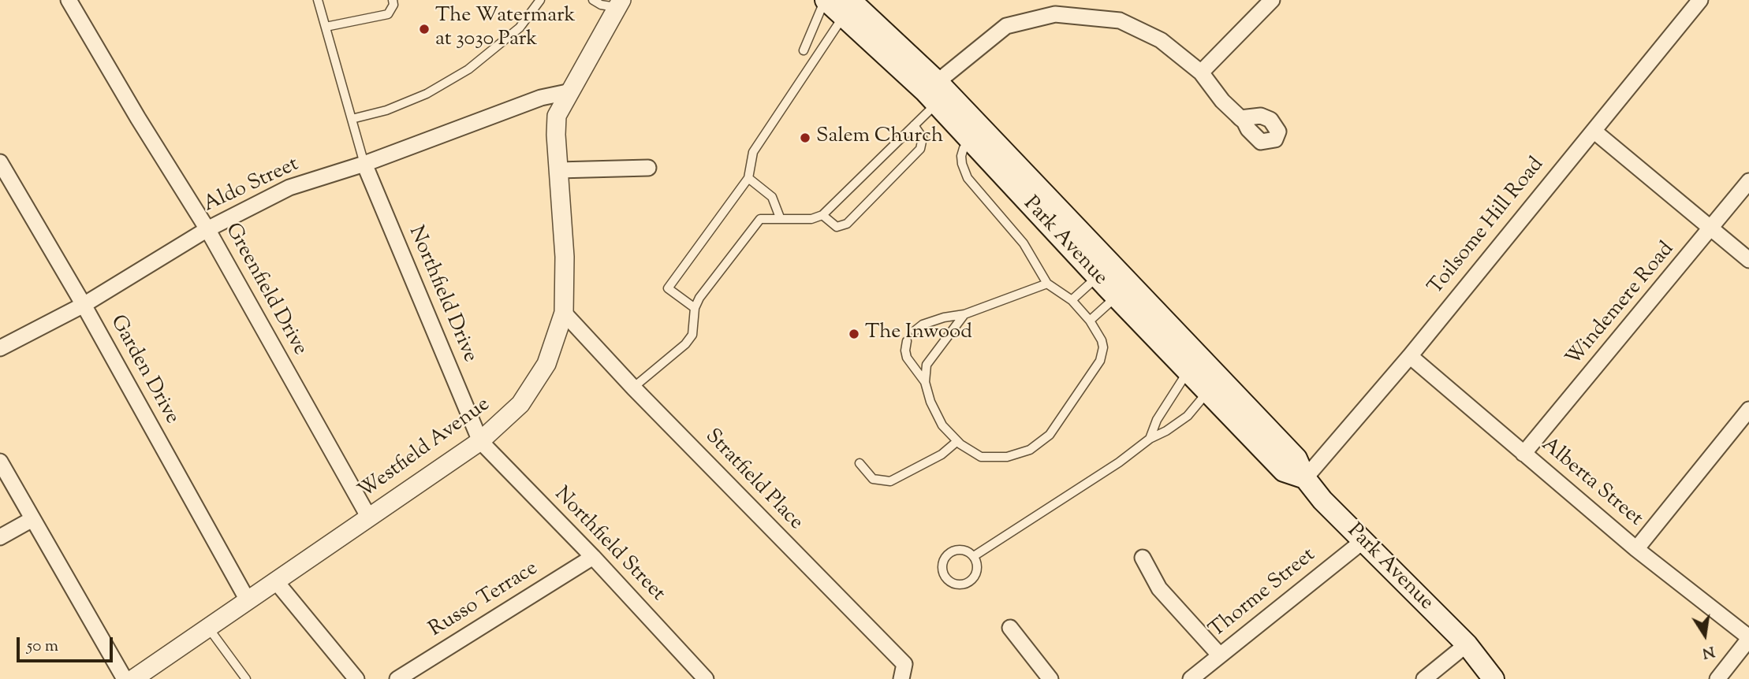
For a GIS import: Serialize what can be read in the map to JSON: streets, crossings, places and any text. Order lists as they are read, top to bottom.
{
  "streets": {
    "main road": ["Park Avenue"],
    "street": [
      "Aldo Street",
      "Toilsome Hill Road",
      "Greenfield Drive",
      "Northfield Drive",
      "Windemere Road",
      "Garden Drive",
      "Westfield Avenue",
      "Stratfield Place",
      "Alberta Street",
      "Northfield Street",
      "Thorme Street",
      "Russo Terrace"
    ]
  },
  "crossings": [
    ["Aldo Street", "Greenfield Drive"],
    ["Aldo Street", "Northfield Drive"],
    ["Aldo Street", "Garden Drive"],
    ["Aldo Street", "Westfield Avenue"],
    ["Toilsome Hill Road", "Park Avenue"],
    ["Toilsome Hill Road", "Alberta Street"],
    ["Park Avenue", "Thorme Street"],
    ["Greenfield Drive", "Westfield Avenue"],
    ["Northfield Drive", "Westfield Avenue"],
    ["Northfield Drive", "Northfield Street"],
    ["Windemere Road", "Alberta Street"],
    ["Garden Drive", "Westfield Avenue"],
    ["Westfield Avenue", "Stratfield Place"],
    ["Westfield Avenue", "Northfield Street"],
    ["Northfield Street", "Russo Terrace"]
  ],
  "places": ["The Watermark at 3030 Park", "Salem Church", "The Inwood"],
  "scale_bar": "50 m",
  "north": "bottom"
}
